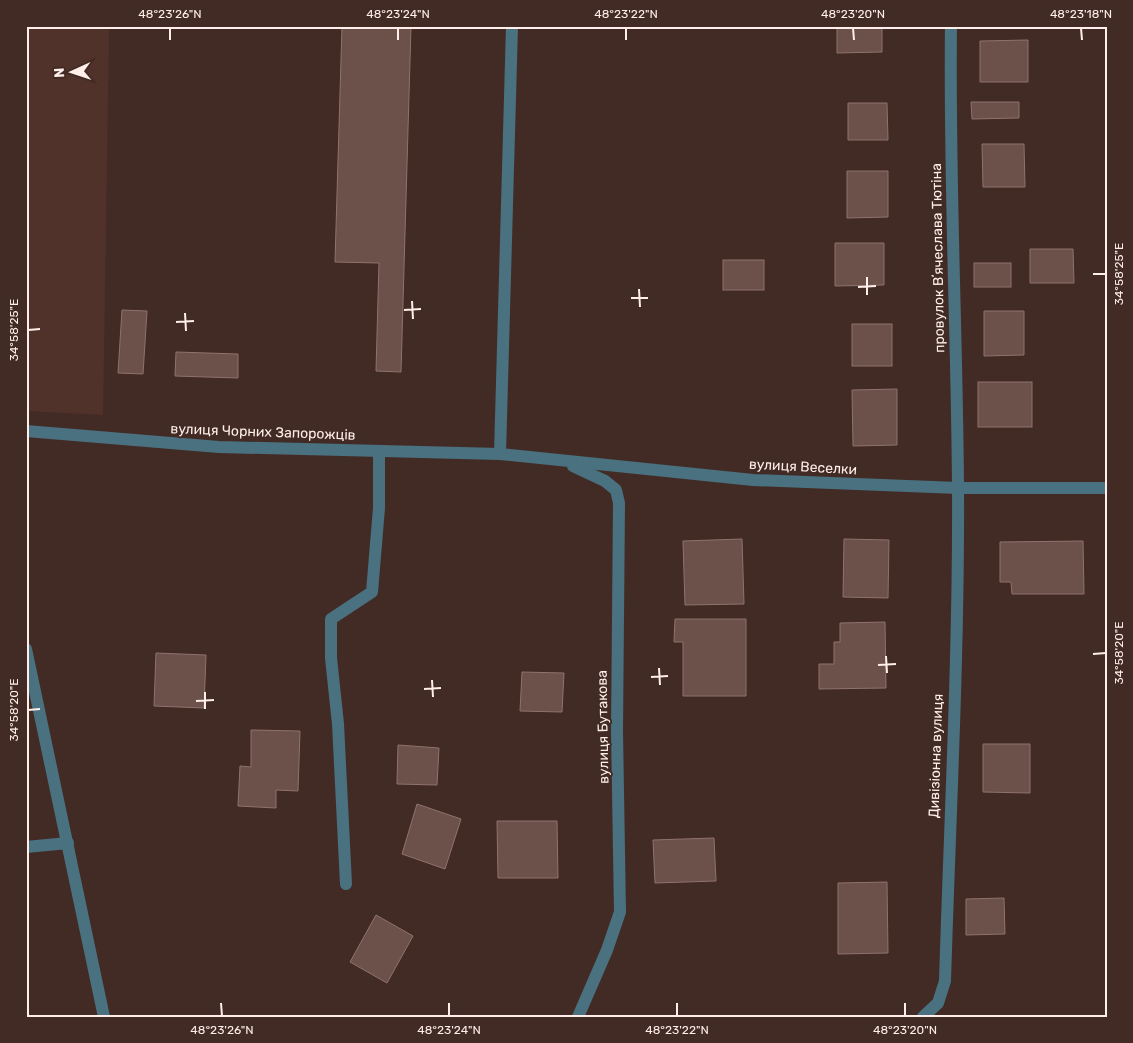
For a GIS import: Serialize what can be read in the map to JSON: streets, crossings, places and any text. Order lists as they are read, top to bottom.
{
  "streets": {
    "street": [
      "провулок Вʼячеслава Тютіна",
      "вулиця Чорних Запорожців",
      "вулиця Веселки",
      "вулиця Бутакова",
      "Дивізіонна вулиця"
    ]
  },
  "crossings": [
    ["провулок Вʼячеслава Тютіна", "вулиця Веселки"],
    ["провулок Вʼячеслава Тютіна", "Дивізіонна вулиця"],
    ["вулиця Чорних Запорожців", "вулиця Веселки"],
    ["вулиця Веселки", "вулиця Бутакова"],
    ["вулиця Веселки", "Дивізіонна вулиця"]
  ],
  "north": "left",
  "coordinates": [
    "48°23'26\"N",
    "48°23'24\"N",
    "48°23'22\"N",
    "48°23'20\"N",
    "48°23'18\"N",
    "34°58'25\"E",
    "34°58'20\"E"
  ]
}
